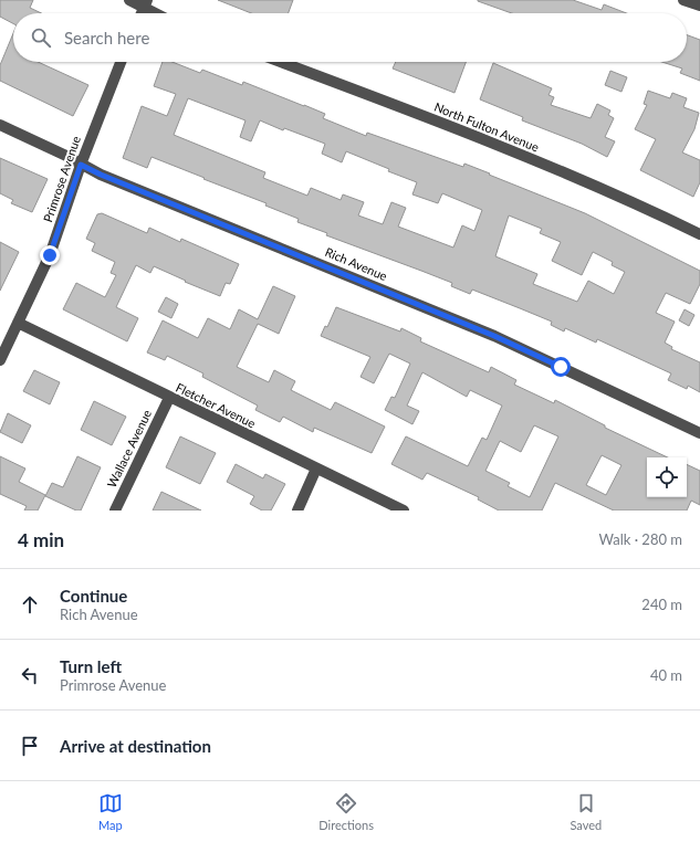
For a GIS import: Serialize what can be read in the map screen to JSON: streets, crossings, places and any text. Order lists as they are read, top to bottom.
{
  "streets": {
    "street": [
      "North Fulton Avenue",
      "Primrose Avenue",
      "Rich Avenue",
      "Fletcher Avenue",
      "Wallace Avenue"
    ]
  },
  "crossings": [
    ["Primrose Avenue", "Rich Avenue"],
    ["Primrose Avenue", "Fletcher Avenue"],
    ["Fletcher Avenue", "Wallace Avenue"]
  ],
  "page": {
    "search": "Search here",
    "heading": ["4 min", "Walk · 280 m"],
    "list": [
      ["Continue", "Rich Avenue", "240 m"],
      ["Turn left", "Primrose Avenue", "40 m"],
      "Arrive at destination"
    ],
    "nav": ["Map", "Directions", "Saved"]
  }
}
